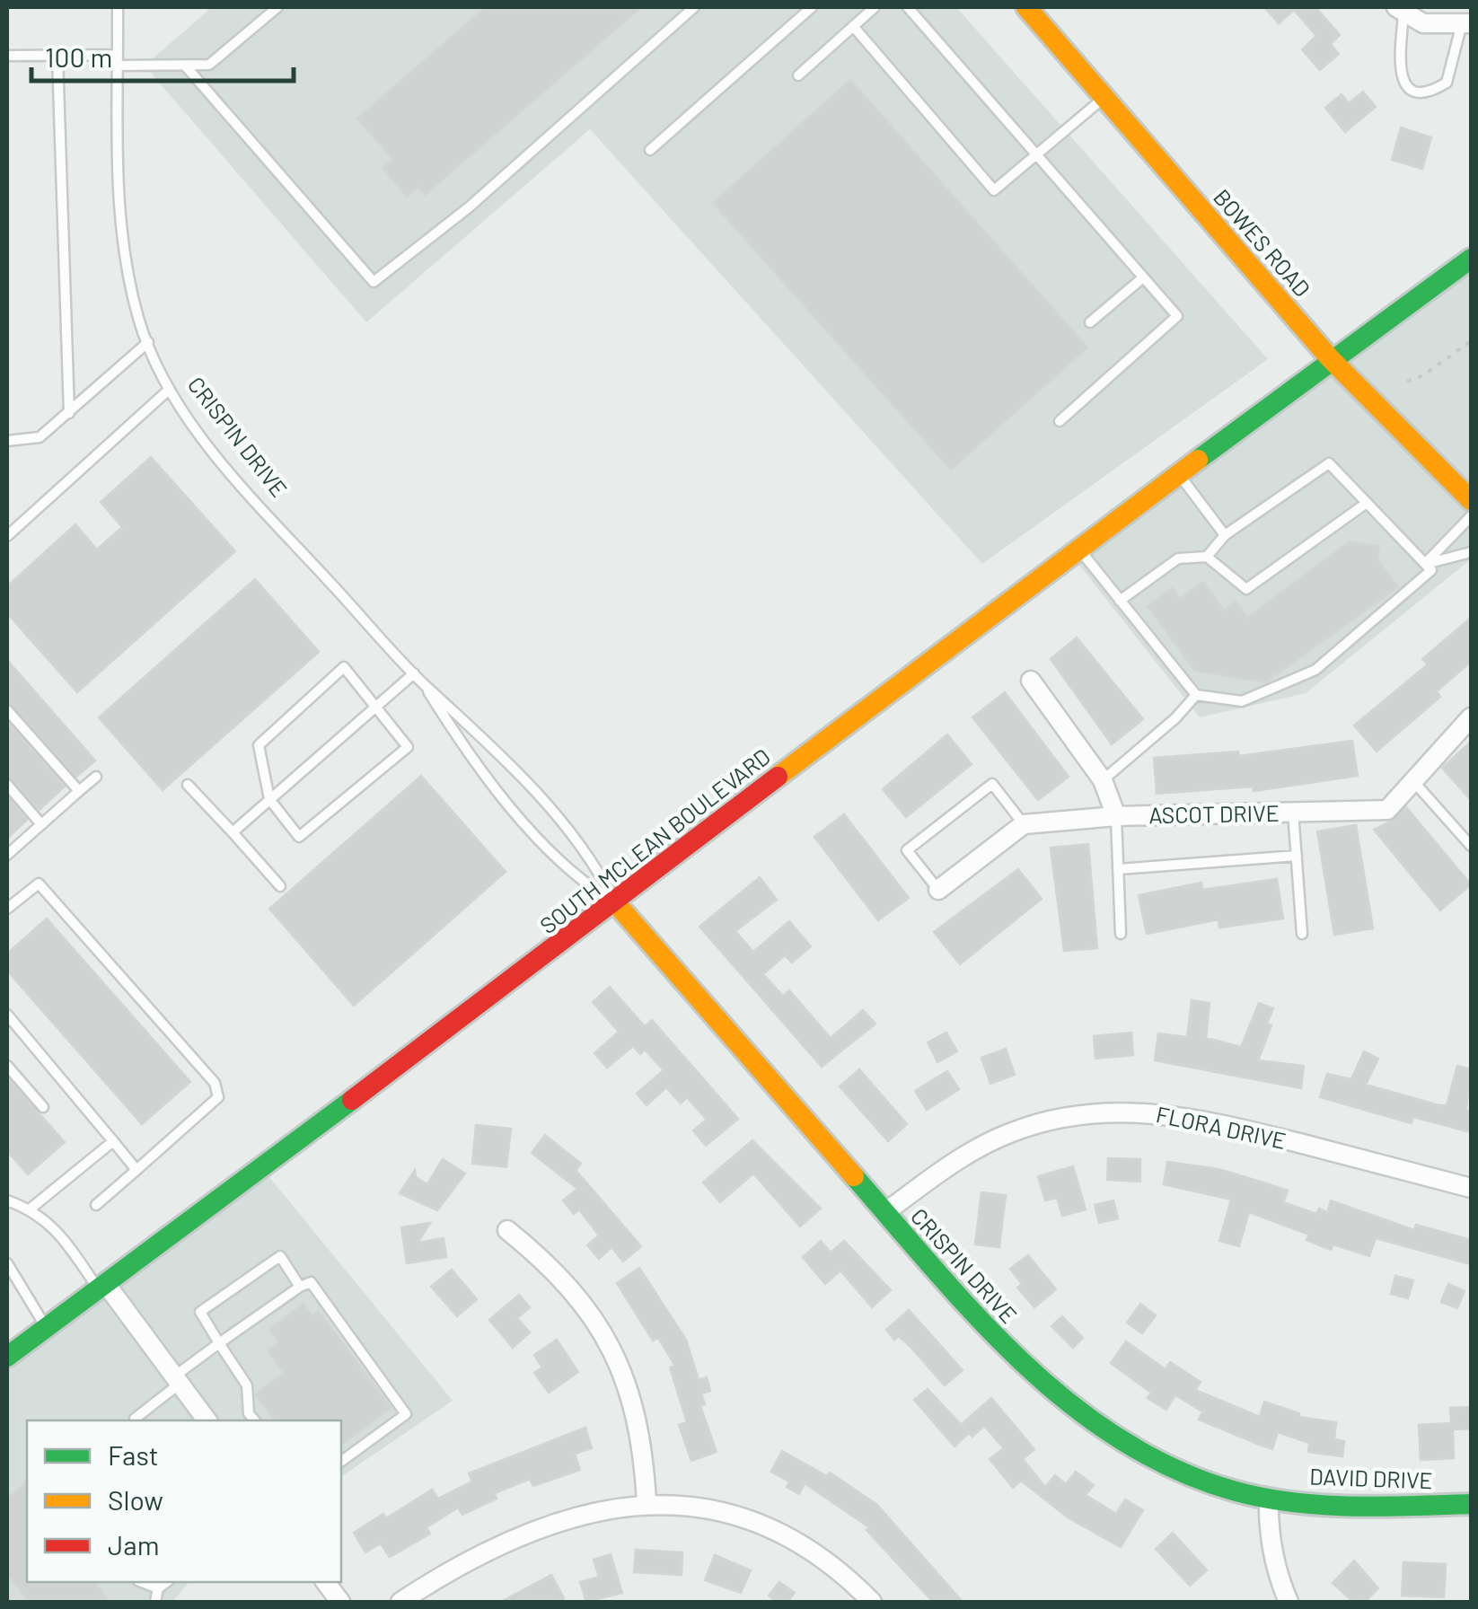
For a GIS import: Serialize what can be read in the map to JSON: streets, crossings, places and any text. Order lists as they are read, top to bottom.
{
  "streets": {
    "main road": [
      "BOWES ROAD",
      "CRISPIN DRIVE",
      "SOUTH MCLEAN BOULEVARD",
      "DAVID DRIVE"
    ],
    "street": ["ASCOT DRIVE", "FLORA DRIVE"]
  },
  "crossings": [
    ["BOWES ROAD", "SOUTH MCLEAN BOULEVARD"],
    ["CRISPIN DRIVE", "SOUTH MCLEAN BOULEVARD"],
    ["CRISPIN DRIVE", "FLORA DRIVE"],
    ["CRISPIN DRIVE", "DAVID DRIVE"]
  ],
  "legend": ["Fast", "Slow", "Jam"],
  "scale_bar": "100 m"
}
